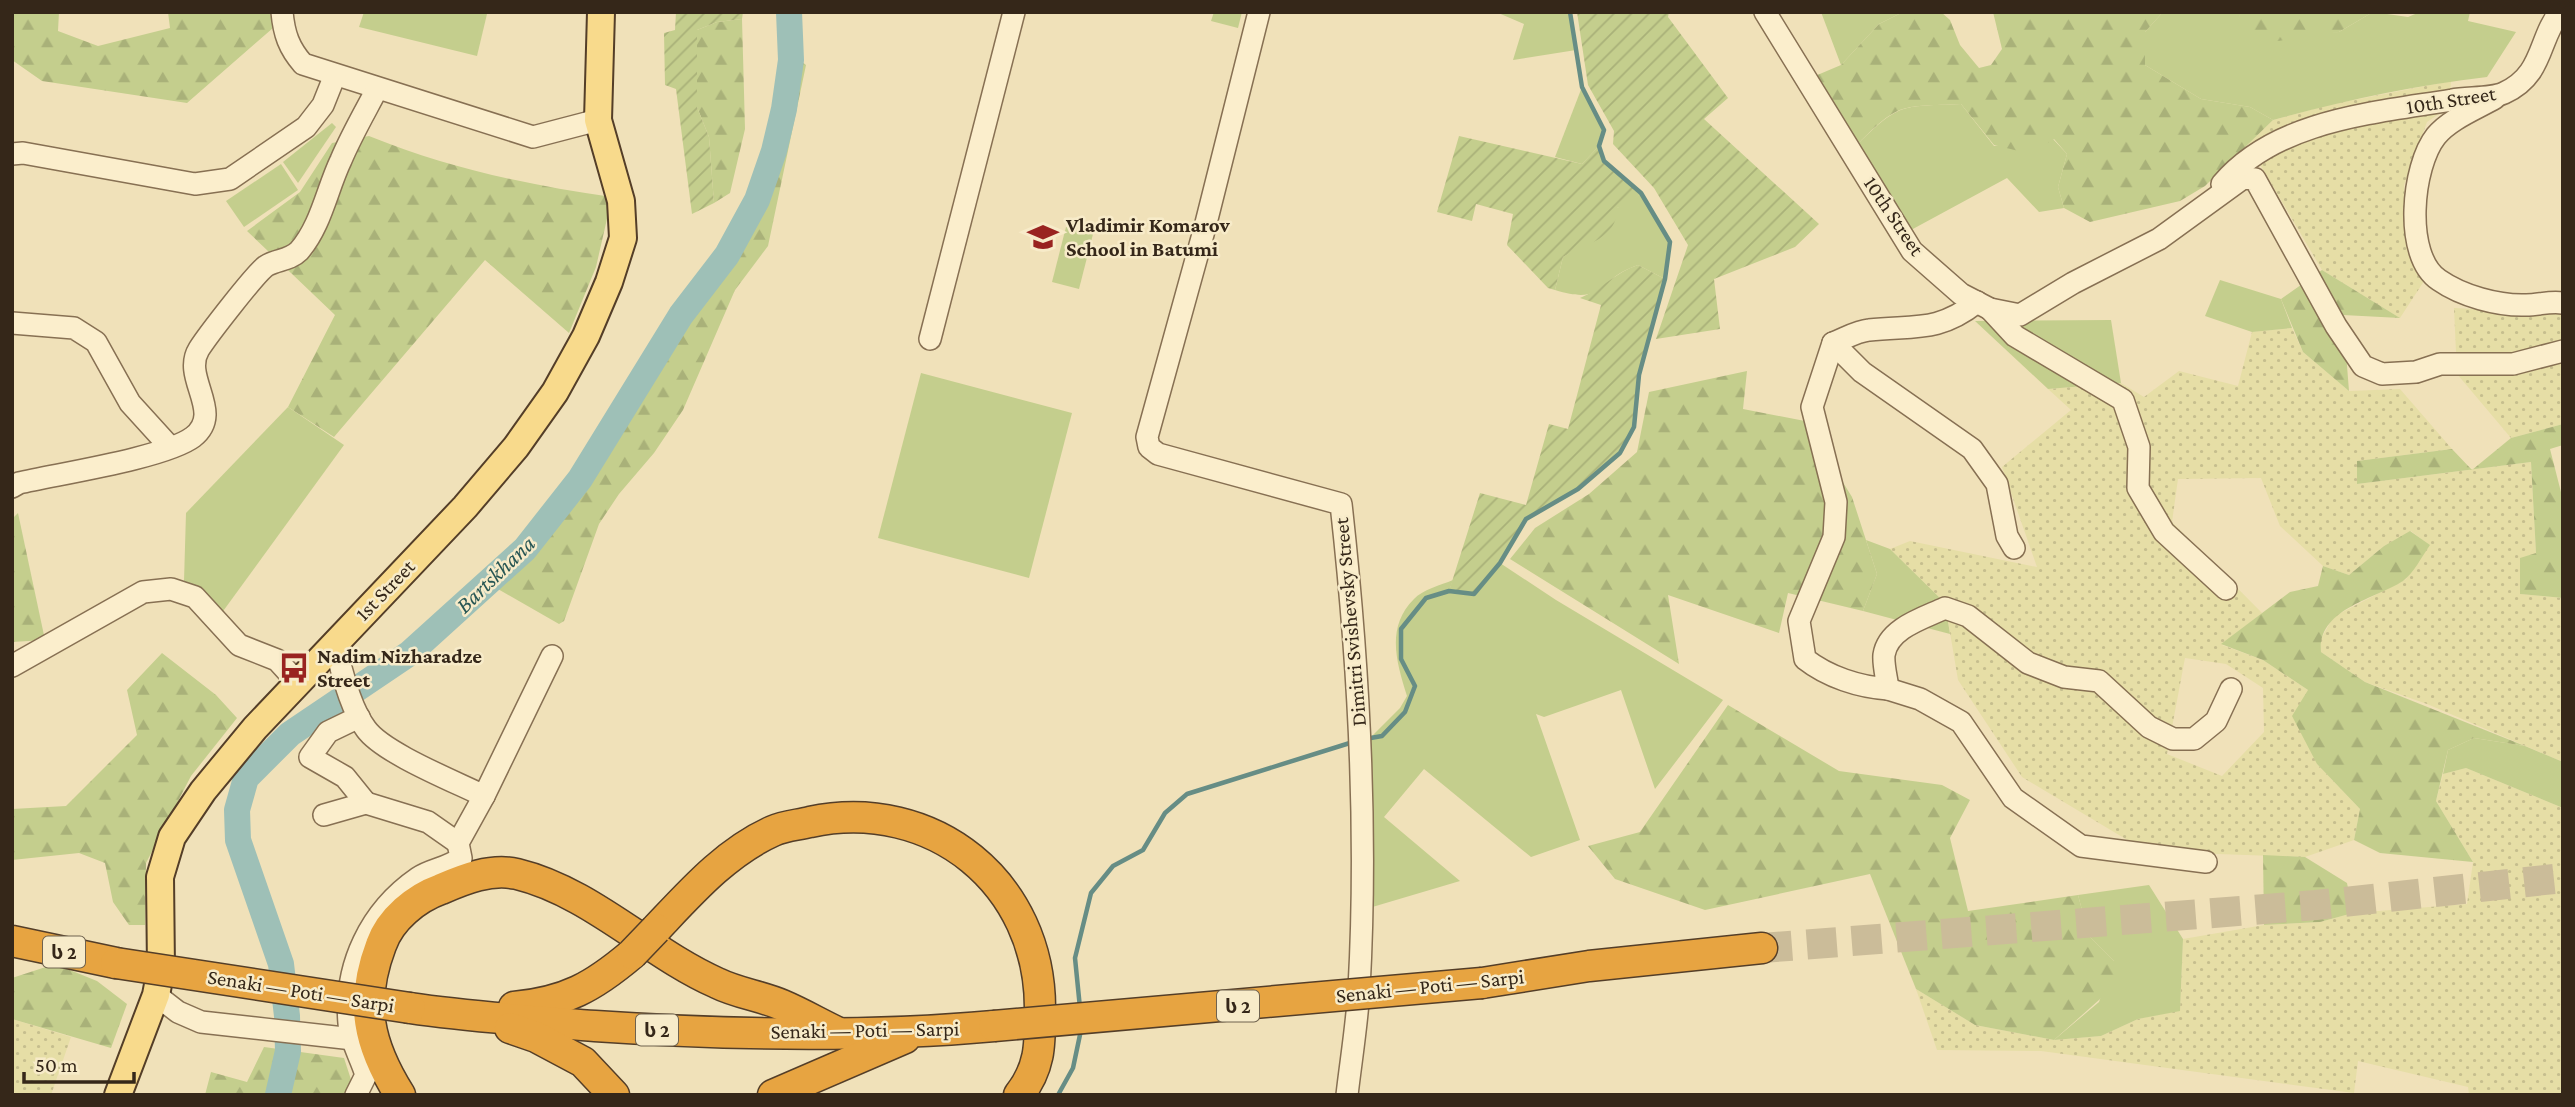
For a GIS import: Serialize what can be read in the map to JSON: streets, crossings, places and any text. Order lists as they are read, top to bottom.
{
  "streets": {
    "highway": ["ს 2", "Senaki — Poti — Sarpi"],
    "main road": ["1st Street"],
    "street": ["10th Street", "Dimitri Svishevsky Street"]
  },
  "water": ["Bartskhana"],
  "places": {
    "school or university": ["Vladimir Komarov School in Batumi"],
    "bus stop": ["Nadim Nizharadze Street"]
  },
  "scale_bar": "50 m"
}
